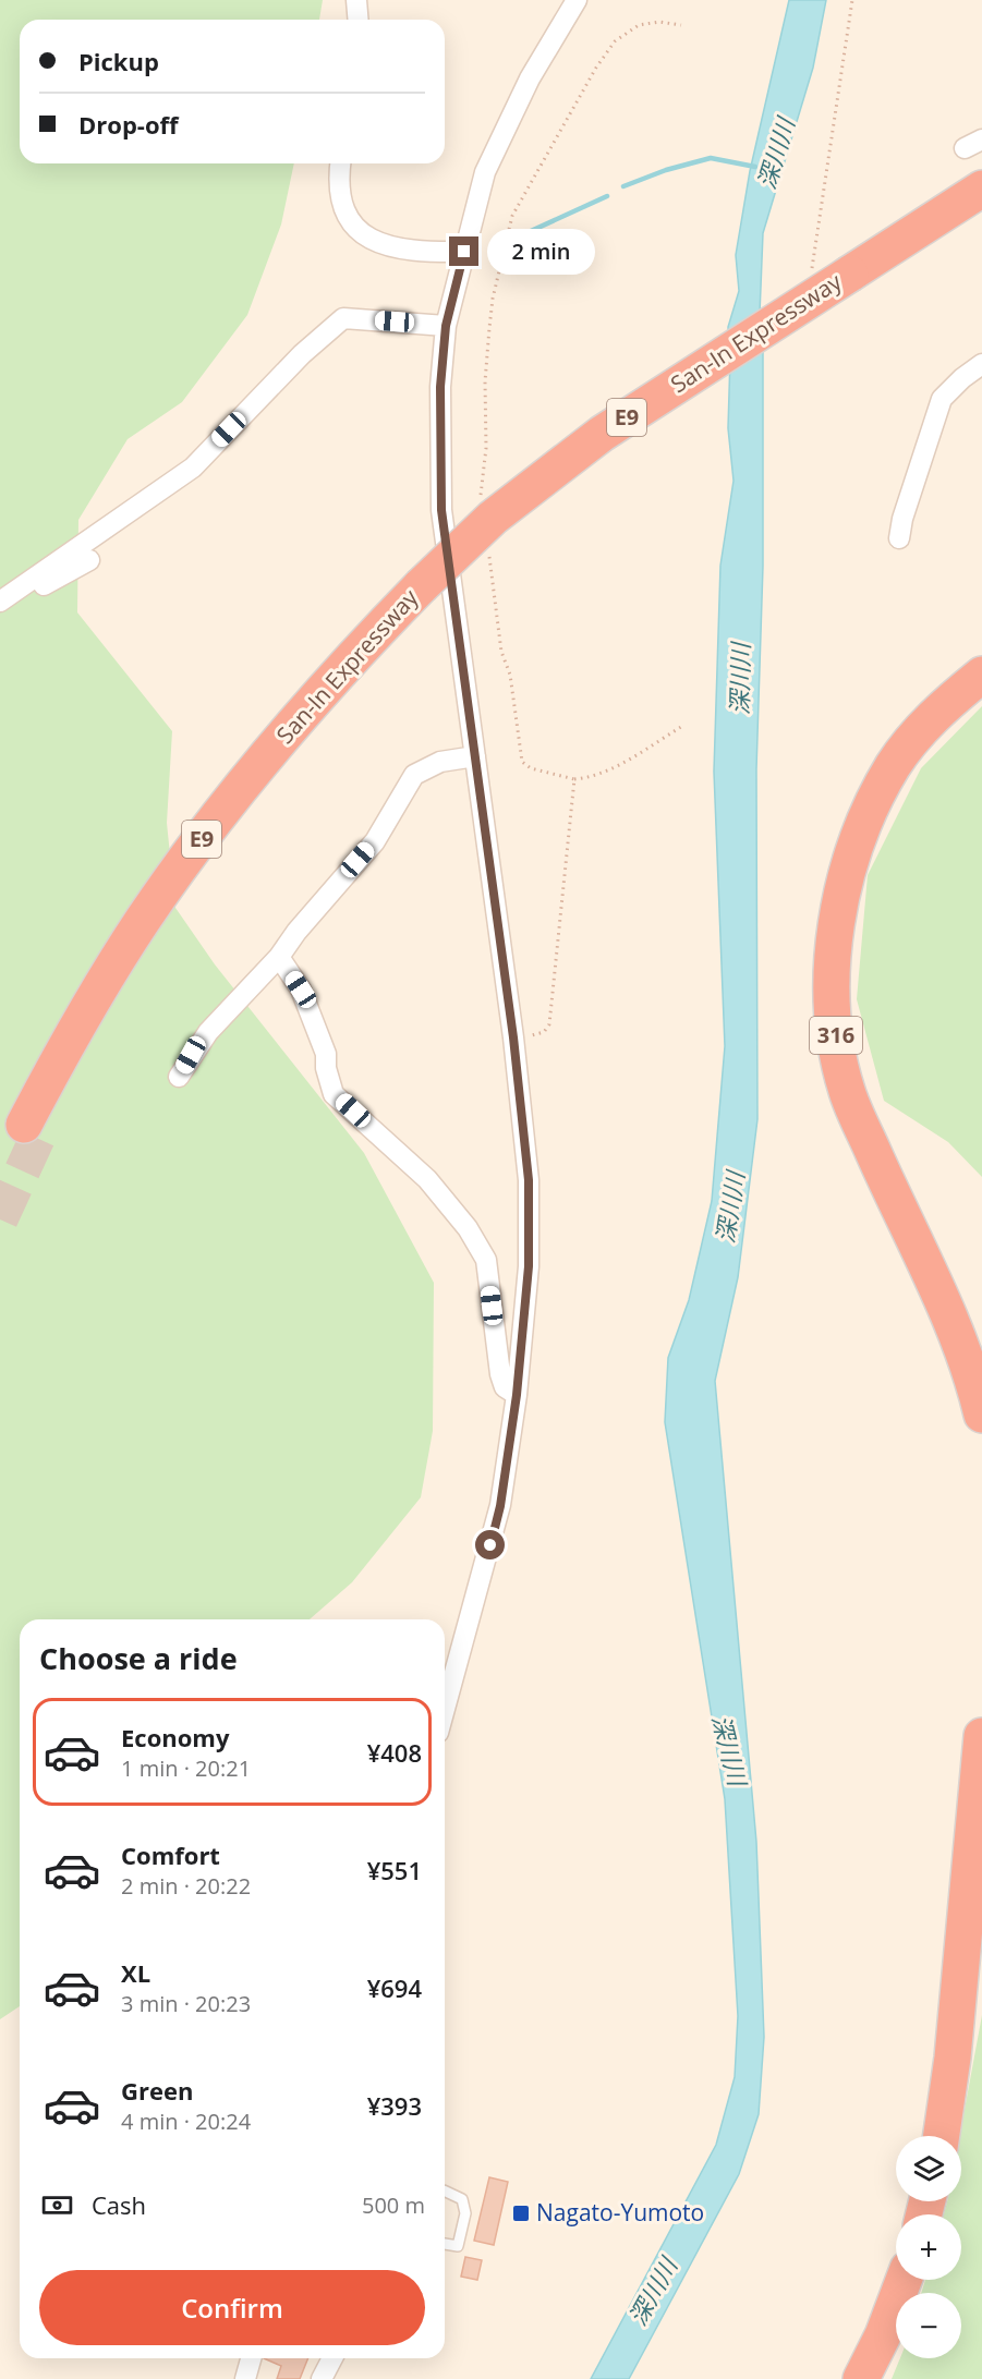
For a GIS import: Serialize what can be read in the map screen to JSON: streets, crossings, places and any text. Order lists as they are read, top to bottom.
{
  "streets": {
    "highway": ["San-In Expressway", "E9", "316"]
  },
  "water": ["深川川"],
  "places": {
    "transit": ["Nagato-Yumoto"]
  },
  "page": {
    "banner": ["Pickup", "Drop-off"],
    "bubble": "2 min",
    "heading": "Choose a ride",
    "list": [
      {
        "name": "Economy",
        "note": "1 min · 20:21",
        "value": "¥408"
      },
      {
        "name": "Comfort",
        "note": "2 min · 20:22",
        "value": "¥551"
      },
      {
        "name": "XL",
        "note": "3 min · 20:23",
        "value": "¥694"
      },
      {
        "name": "Green",
        "note": "4 min · 20:24",
        "value": "¥393"
      }
    ],
    "map_buttons": ["+", "−"],
    "pay": ["Cash", "500 m"],
    "buttons": "Confirm"
  }
}
